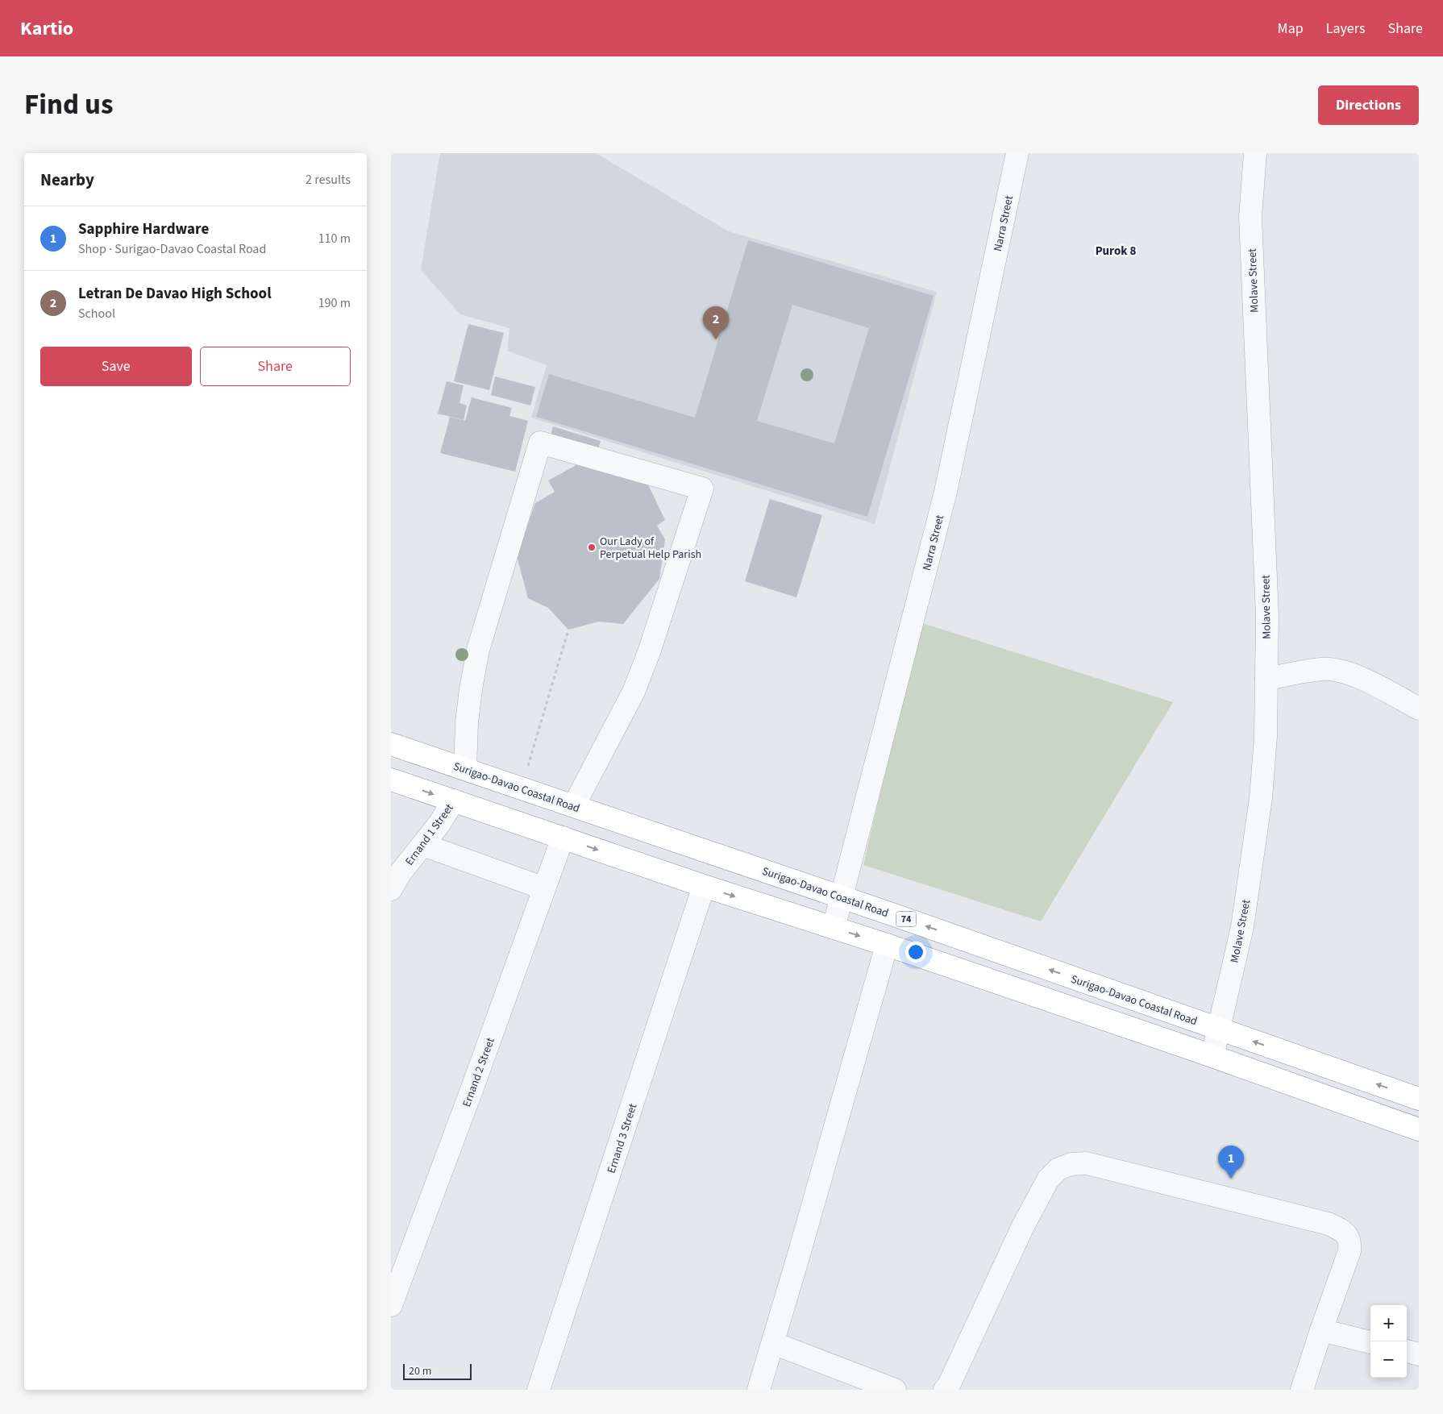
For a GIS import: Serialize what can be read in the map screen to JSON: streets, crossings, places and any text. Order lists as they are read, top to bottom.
{
  "streets": {
    "highway": ["Surigao-Davao Coastal Road", "74"],
    "street": [
      "Narra Street",
      "Molave Street",
      "Ernand 1 Street",
      "Ernand 2 Street",
      "Ernand 3 Street"
    ]
  },
  "crossings": [
    ["Narra Street", "Surigao-Davao Coastal Road"],
    ["Molave Street", "Surigao-Davao Coastal Road"]
  ],
  "districts": ["Purok 8"],
  "places": ["Our Lady of Perpetual Help Parish"],
  "scale_bar": "20 m",
  "page": {
    "header": "Kartio",
    "nav": ["Map", "Layers", "Share"],
    "title": "Find us",
    "buttons": [
      "Directions",
      ["Save", "Share"]
    ],
    "heading": ["Nearby", "2 results"],
    "list": [
      {
        "mark": "1",
        "name": "Sapphire Hardware",
        "note": "Shop · Surigao-Davao Coastal Road",
        "value": "110 m"
      },
      {
        "mark": "2",
        "name": "Letran De Davao High School",
        "note": "School",
        "value": "190 m"
      }
    ],
    "pins": ["2", "1"],
    "map_buttons": ["+", "−"],
    "scale": "20 m"
  }
}
